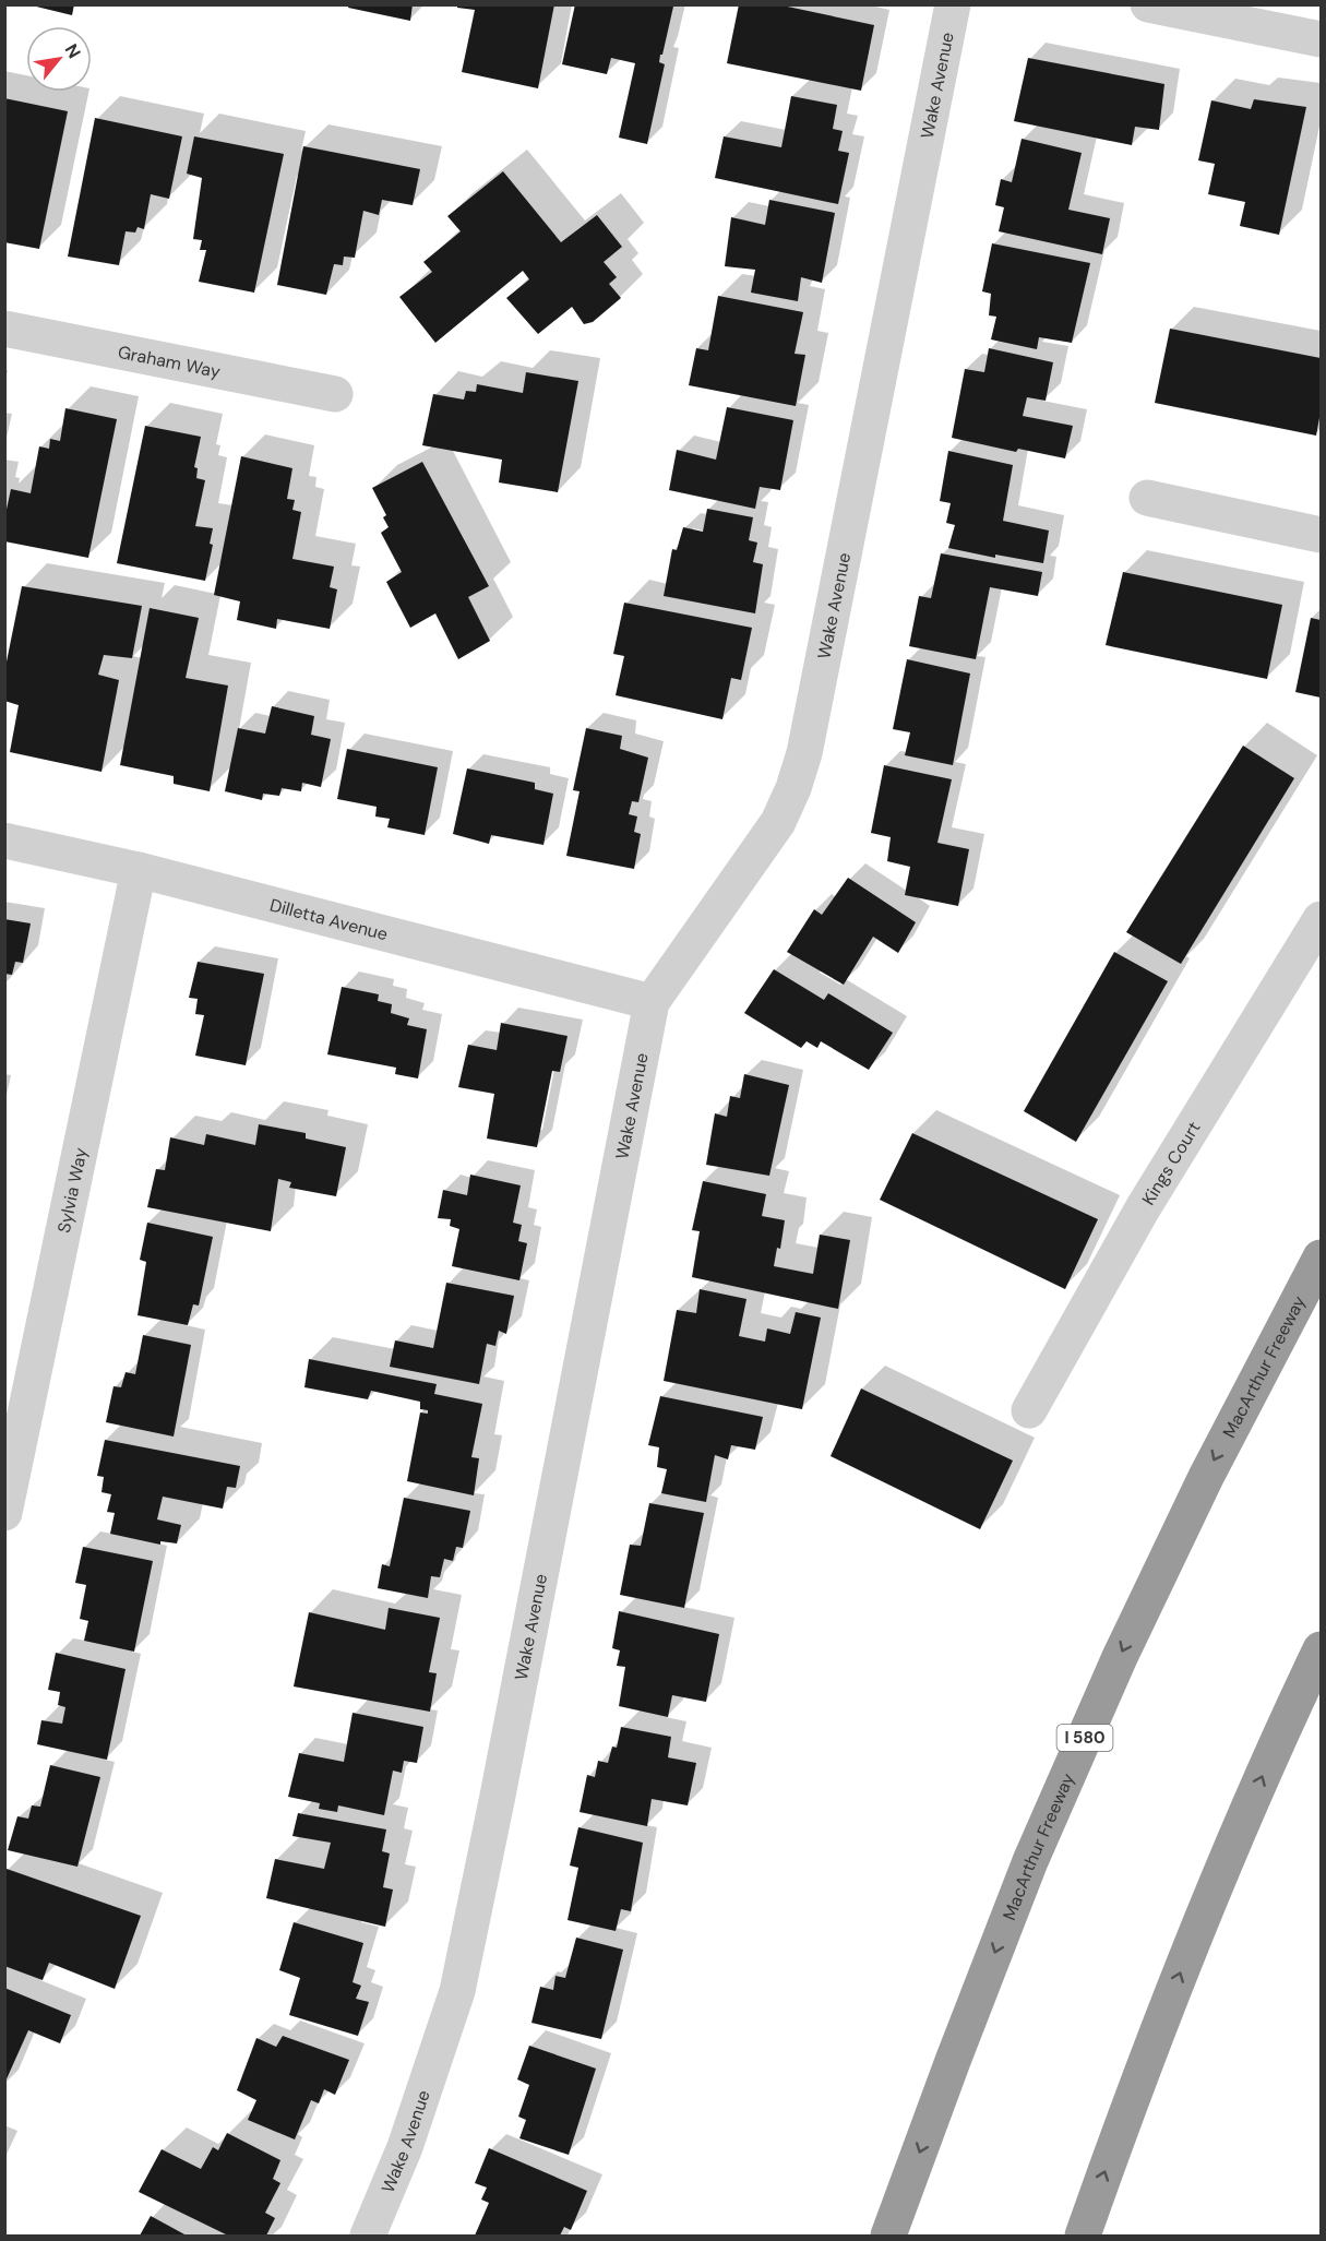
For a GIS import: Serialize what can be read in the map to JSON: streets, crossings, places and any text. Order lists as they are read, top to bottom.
{
  "streets": {
    "highway": ["MacArthur Freeway", "I 580"],
    "street": [
      "Wake Avenue",
      "Graham Way",
      "Dilletta Avenue",
      "Kings Court",
      "Sylvia Way"
    ]
  },
  "crossings": [
    ["Wake Avenue", "Dilletta Avenue"],
    ["Dilletta Avenue", "Sylvia Way"]
  ],
  "north": "top right"
}
